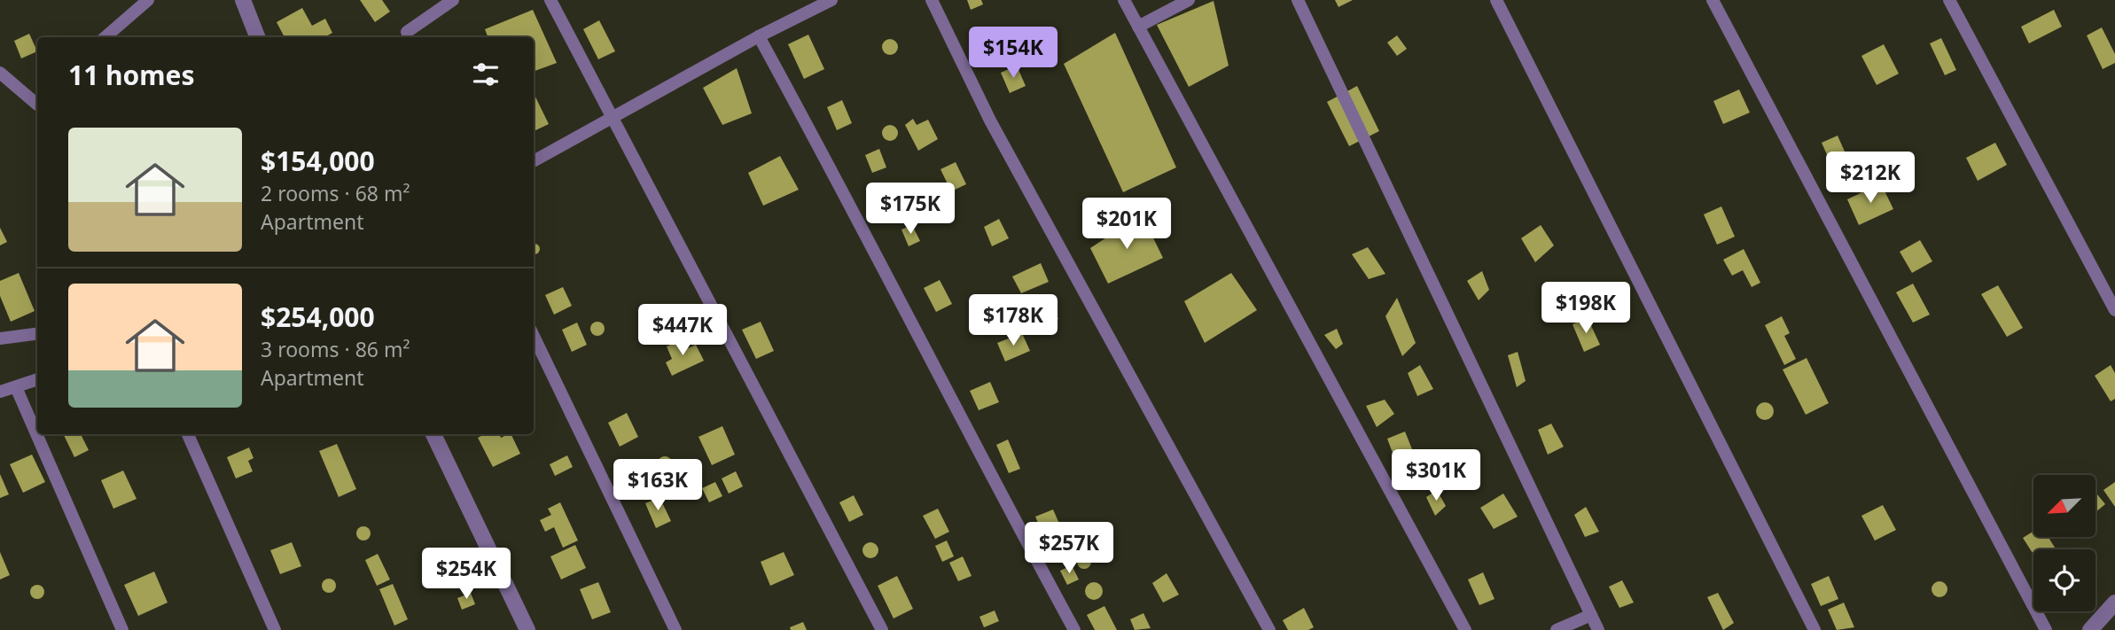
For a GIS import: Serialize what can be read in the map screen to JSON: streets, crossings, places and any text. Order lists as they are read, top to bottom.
{
  "north": "bottom left",
  "page": {
    "price": [
      "$154K",
      "$212K",
      "$175K",
      "$201K",
      "$198K",
      "$178K",
      "$447K",
      "$301K",
      "$163K",
      "$257K",
      "$254K"
    ],
    "heading": "11 homes",
    "list": [
      {
        "name": "$154,000",
        "note": "2 rooms · 68 m² · Apartment"
      },
      {
        "name": "$254,000",
        "note": "3 rooms · 86 m² · Apartment"
      }
    ]
  }
}
